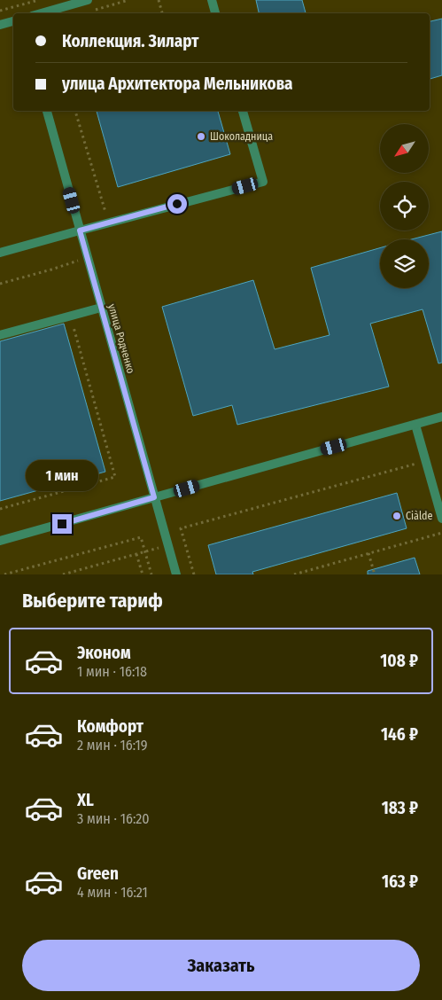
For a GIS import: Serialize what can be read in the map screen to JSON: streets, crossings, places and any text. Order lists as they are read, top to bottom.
{
  "streets": {
    "street": ["улица Родченко"]
  },
  "places": ["Шоколадница", "Ciàlde"],
  "north": "bottom left",
  "page": {
    "banner": ["Коллекция. Зиларт", "улица Архитектора Мельникова"],
    "bubble": "1 мин",
    "heading": "Выберите тариф",
    "list": [
      {
        "name": "Эконом",
        "note": "1 мин · 16:18",
        "value": "108 ₽"
      },
      {
        "name": "Комфорт",
        "note": "2 мин · 16:19",
        "value": "146 ₽"
      },
      {
        "name": "XL",
        "note": "3 мин · 16:20",
        "value": "183 ₽"
      },
      {
        "name": "Green",
        "note": "4 мин · 16:21",
        "value": "163 ₽"
      }
    ],
    "buttons": "Заказать"
  }
}
